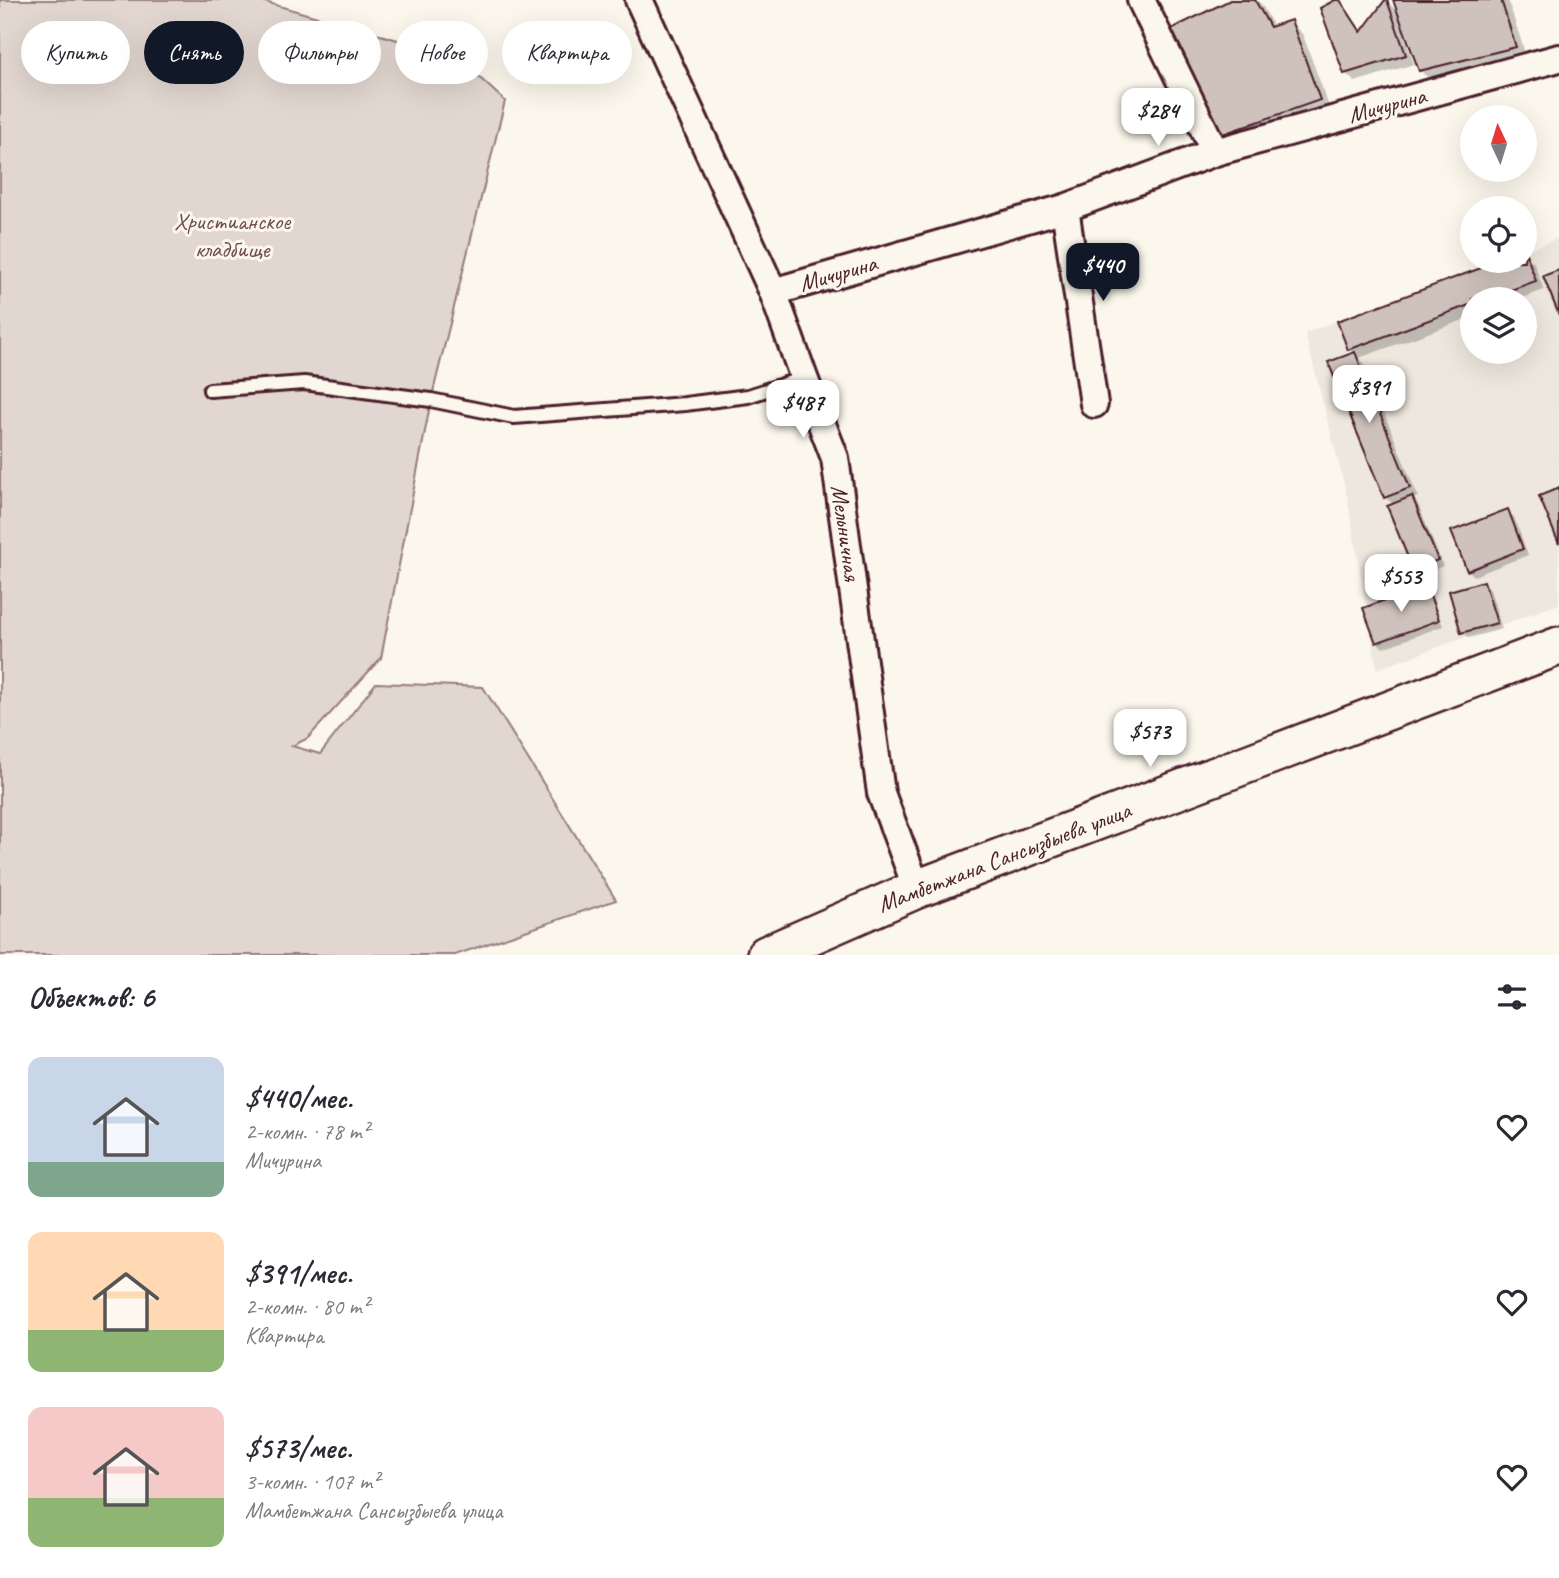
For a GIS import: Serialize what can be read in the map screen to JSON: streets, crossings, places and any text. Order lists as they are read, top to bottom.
{
  "streets": {
    "main road": ["Мамбетжана Сансызбыева улица"],
    "street": ["Мичурина", "Мельничная"]
  },
  "crossings": [
    ["Мичурина", "Мельничная"],
    ["Мельничная", "Мамбетжана Сансызбыева улица"]
  ],
  "parks": ["Христианское кладбище"],
  "north": "top",
  "page": {
    "chip": [
      "Купить",
      "Снять",
      "Фильтры",
      "Новое",
      "Квартира"
    ],
    "price": [
      "$284",
      "$440",
      "$391",
      "$487",
      "$553",
      "$573"
    ],
    "heading": "Объектов: 6",
    "list": [
      {
        "name": "$440/мес.",
        "note": "2-комн. · 78 m² · Мичурина"
      },
      {
        "name": "$391/мес.",
        "note": "2-комн. · 80 m² · Квартира"
      },
      {
        "name": "$573/мес.",
        "note": "3-комн. · 107 m² · Мамбетжана Сансызбыева улица"
      }
    ]
  }
}
